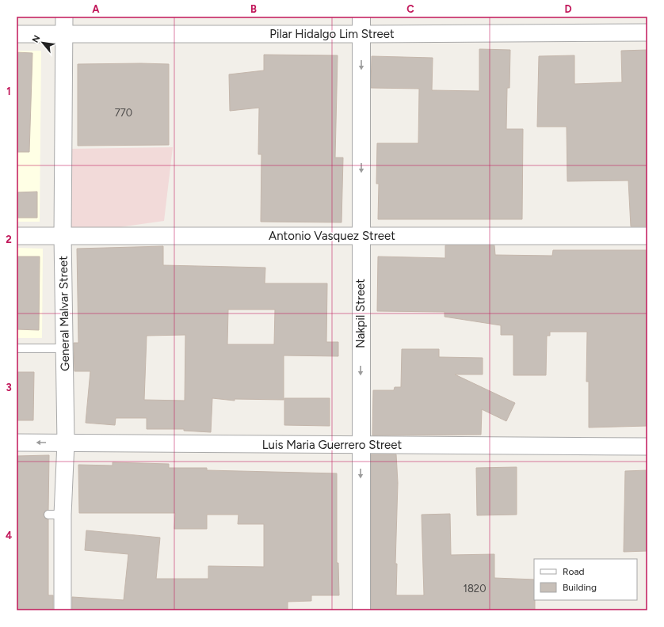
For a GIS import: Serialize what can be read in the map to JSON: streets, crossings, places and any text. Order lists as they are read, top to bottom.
{
  "streets": {
    "street": [
      "Pilar Hidalgo Lim Street",
      "Antonio Vasquez Street",
      "General Malvar Street",
      "Nakpil Street",
      "Luis Maria Guerrero Street"
    ]
  },
  "crossings": [
    ["Pilar Hidalgo Lim Street", "General Malvar Street"],
    ["Pilar Hidalgo Lim Street", "Nakpil Street"],
    ["Antonio Vasquez Street", "General Malvar Street"],
    ["Antonio Vasquez Street", "Nakpil Street"],
    ["General Malvar Street", "Luis Maria Guerrero Street"],
    ["Nakpil Street", "Luis Maria Guerrero Street"]
  ],
  "one_way": ["Nakpil Street"],
  "house_numbers": ["770", "1820"],
  "legend": ["Road", "Building"],
  "north": "top left",
  "grid": {
    "columns": [
      "A",
      "B",
      "C",
      "D"
    ],
    "rows": [
      "1",
      "2",
      "3",
      "4"
    ]
  }
}
